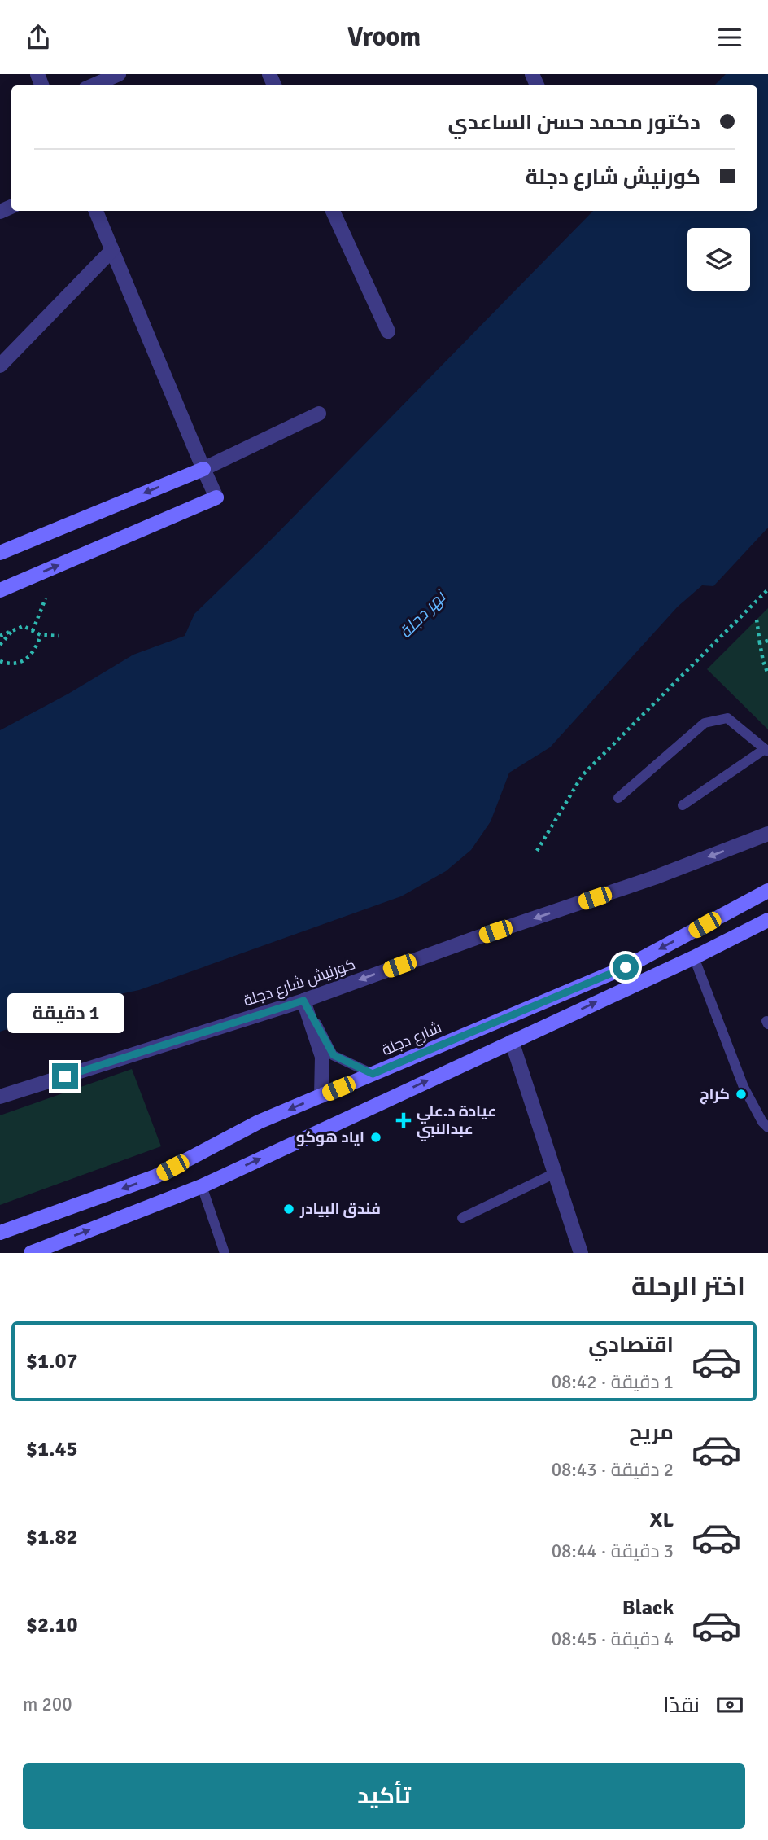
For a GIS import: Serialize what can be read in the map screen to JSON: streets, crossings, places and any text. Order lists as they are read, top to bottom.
{
  "streets": {
    "main road": ["شارع دجلة"],
    "street": ["كورنيش شارع دجلة"]
  },
  "one_way": ["كورنيش شارع دجلة"],
  "water": ["نهر دجلة"],
  "places": {
    "other": ["كراج", "اياد هوكو", "فندق البيادر"],
    "health": ["عيادة د.علي عبدالنبي"]
  },
  "page": {
    "header": "Vroom",
    "banner": ["دكتور محمد حسن الساعدي", "كورنيش شارع دجلة"],
    "bubble": "1 دقيقة",
    "heading": "اختر الرحلة",
    "list": [
      {
        "name": "اقتصادي",
        "note": "1 دقيقة · 08:42",
        "value": "$1.07"
      },
      {
        "name": "مريح",
        "note": "2 دقيقة · 08:43",
        "value": "$1.45"
      },
      {
        "name": "XL",
        "note": "3 دقيقة · 08:44",
        "value": "$1.82"
      },
      {
        "name": "Black",
        "note": "4 دقيقة · 08:45",
        "value": "$2.10"
      }
    ],
    "pay": ["نقدًا", "200 m"],
    "buttons": "تأكيد"
  }
}
